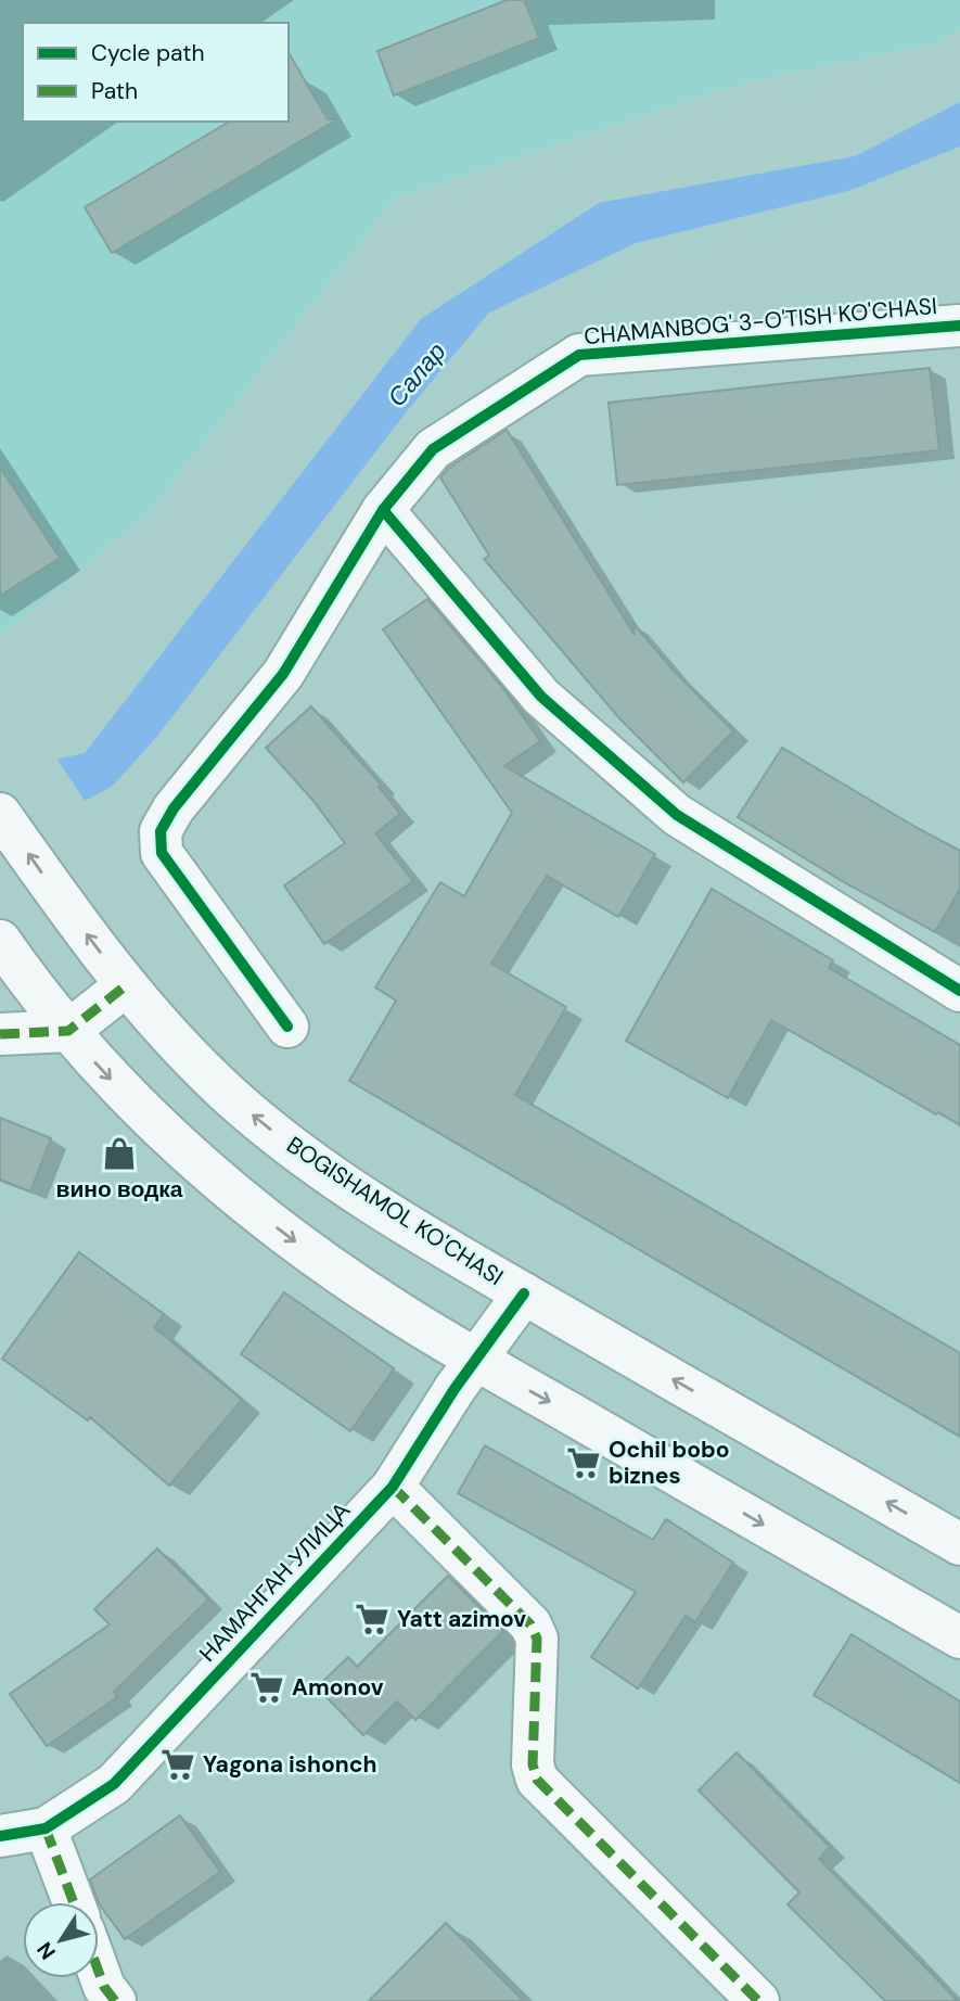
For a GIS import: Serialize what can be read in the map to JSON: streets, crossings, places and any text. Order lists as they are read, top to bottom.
{
  "streets": {
    "street": ["CHAMANBOG' 3-O'TISH KO'CHASI", "BOGISHAMOL KO'CHASI", "НАМАНГАН УЛИЦА"]
  },
  "crossings": [
    ["BOGISHAMOL KO'CHASI", "НАМАНГАН УЛИЦА"]
  ],
  "water": ["Салар"],
  "places": {
    "shop": ["вино водка"],
    "supermarket": [
      "Ochil bobo biznes",
      "Yatt azimov",
      "Amonov",
      "Yagona ishonch"
    ]
  },
  "legend": ["Cycle path", "Path"],
  "north": "bottom left"
}
